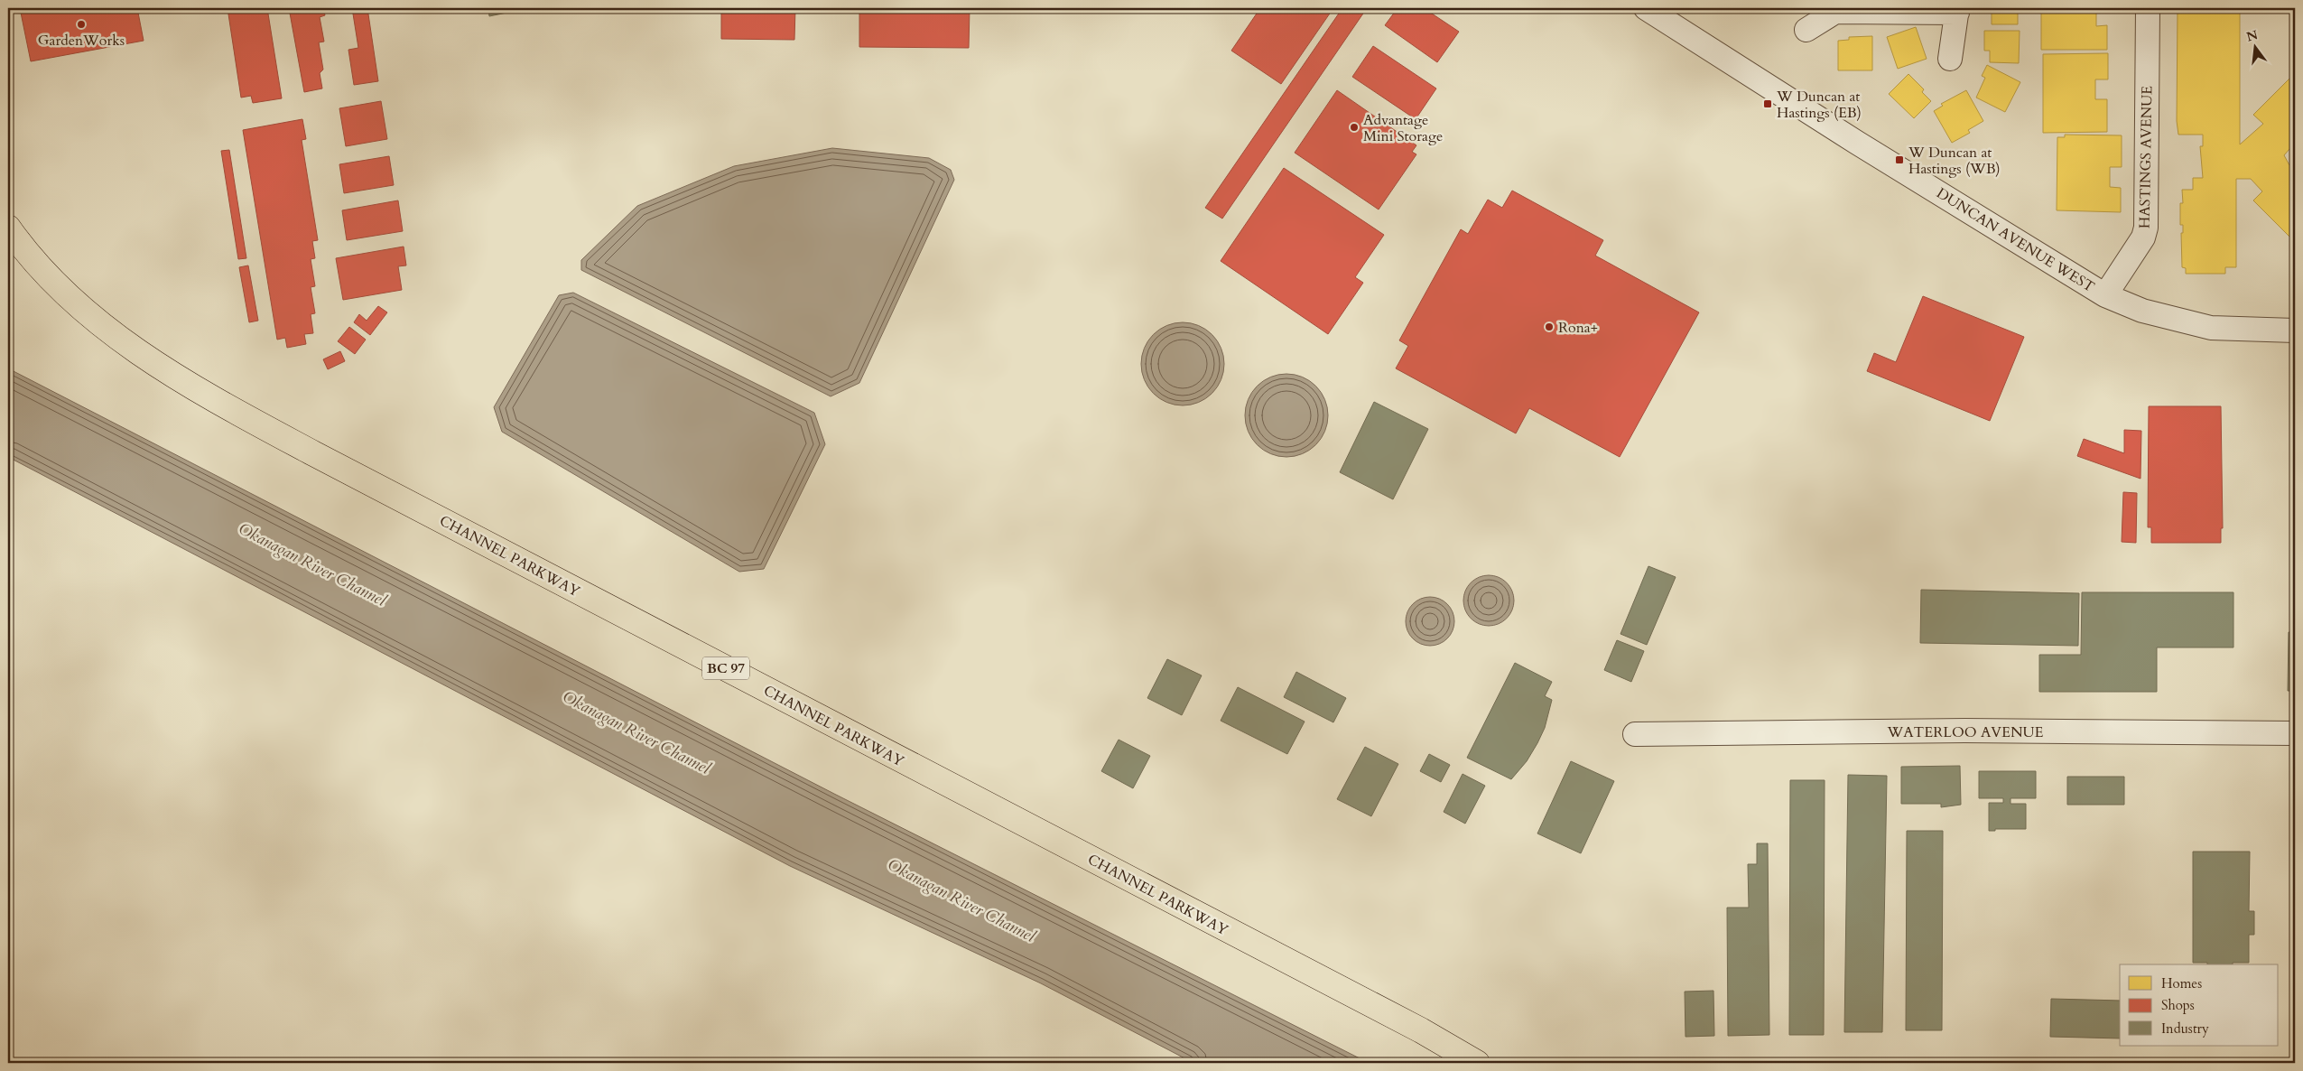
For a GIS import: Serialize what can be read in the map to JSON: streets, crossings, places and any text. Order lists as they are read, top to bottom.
{
  "streets": {
    "highway": ["CHANNEL PARKWAY", "BC 97"],
    "street": ["HASTINGS AVENUE", "DUNCAN AVENUE WEST", "WATERLOO AVENUE"]
  },
  "crossings": [
    ["HASTINGS AVENUE", "DUNCAN AVENUE WEST"]
  ],
  "water": ["Okanagan River Channel"],
  "places": {
    "other": ["GardenWorks", "Advantage Mini Storage", "Rona+"],
    "transit": ["W Duncan at Hastings (EB)", "W Duncan at Hastings (WB)"]
  },
  "legend": ["Homes", "Shops", "Industry"],
  "north": "top"
}
